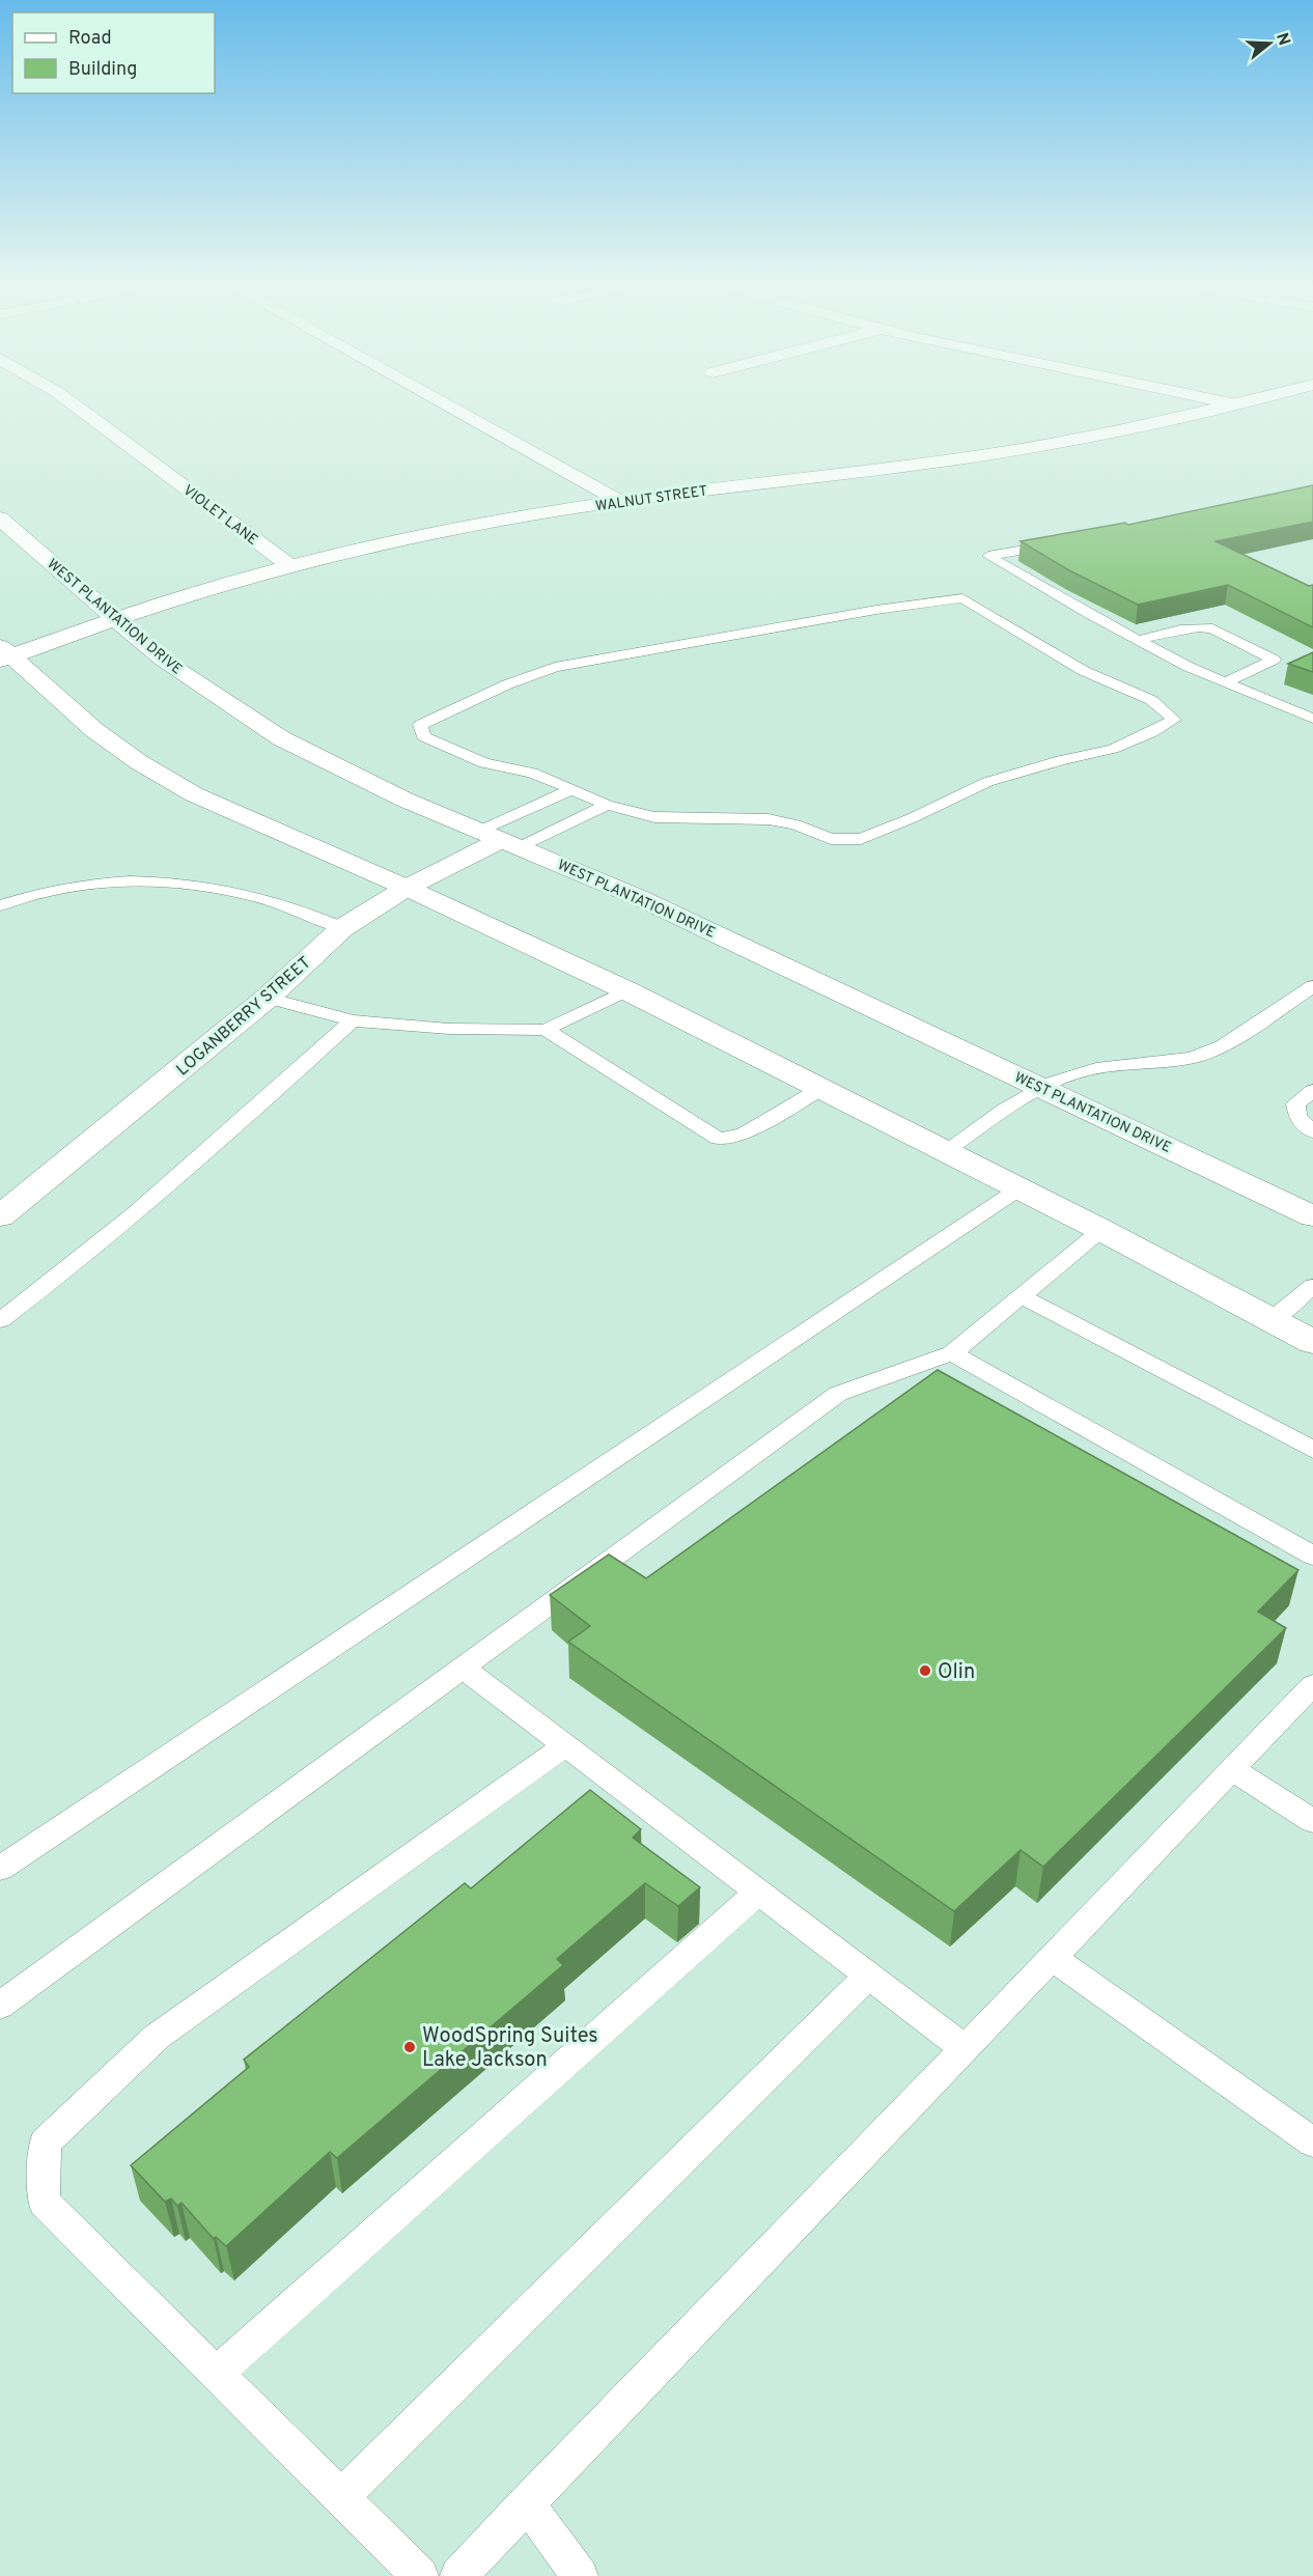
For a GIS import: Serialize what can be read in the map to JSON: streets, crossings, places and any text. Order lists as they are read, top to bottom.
{
  "streets": {
    "street": [
      "WALNUT STREET",
      "VIOLET LANE",
      "WEST PLANTATION DRIVE",
      "LOGANBERRY STREET"
    ]
  },
  "crossings": [
    ["WALNUT STREET", "VIOLET LANE"],
    ["WALNUT STREET", "WEST PLANTATION DRIVE"],
    ["WEST PLANTATION DRIVE", "LOGANBERRY STREET"]
  ],
  "places": ["Olin", "WoodSpring Suites Lake Jackson"],
  "legend": ["Road", "Building"],
  "north": "right"
}
